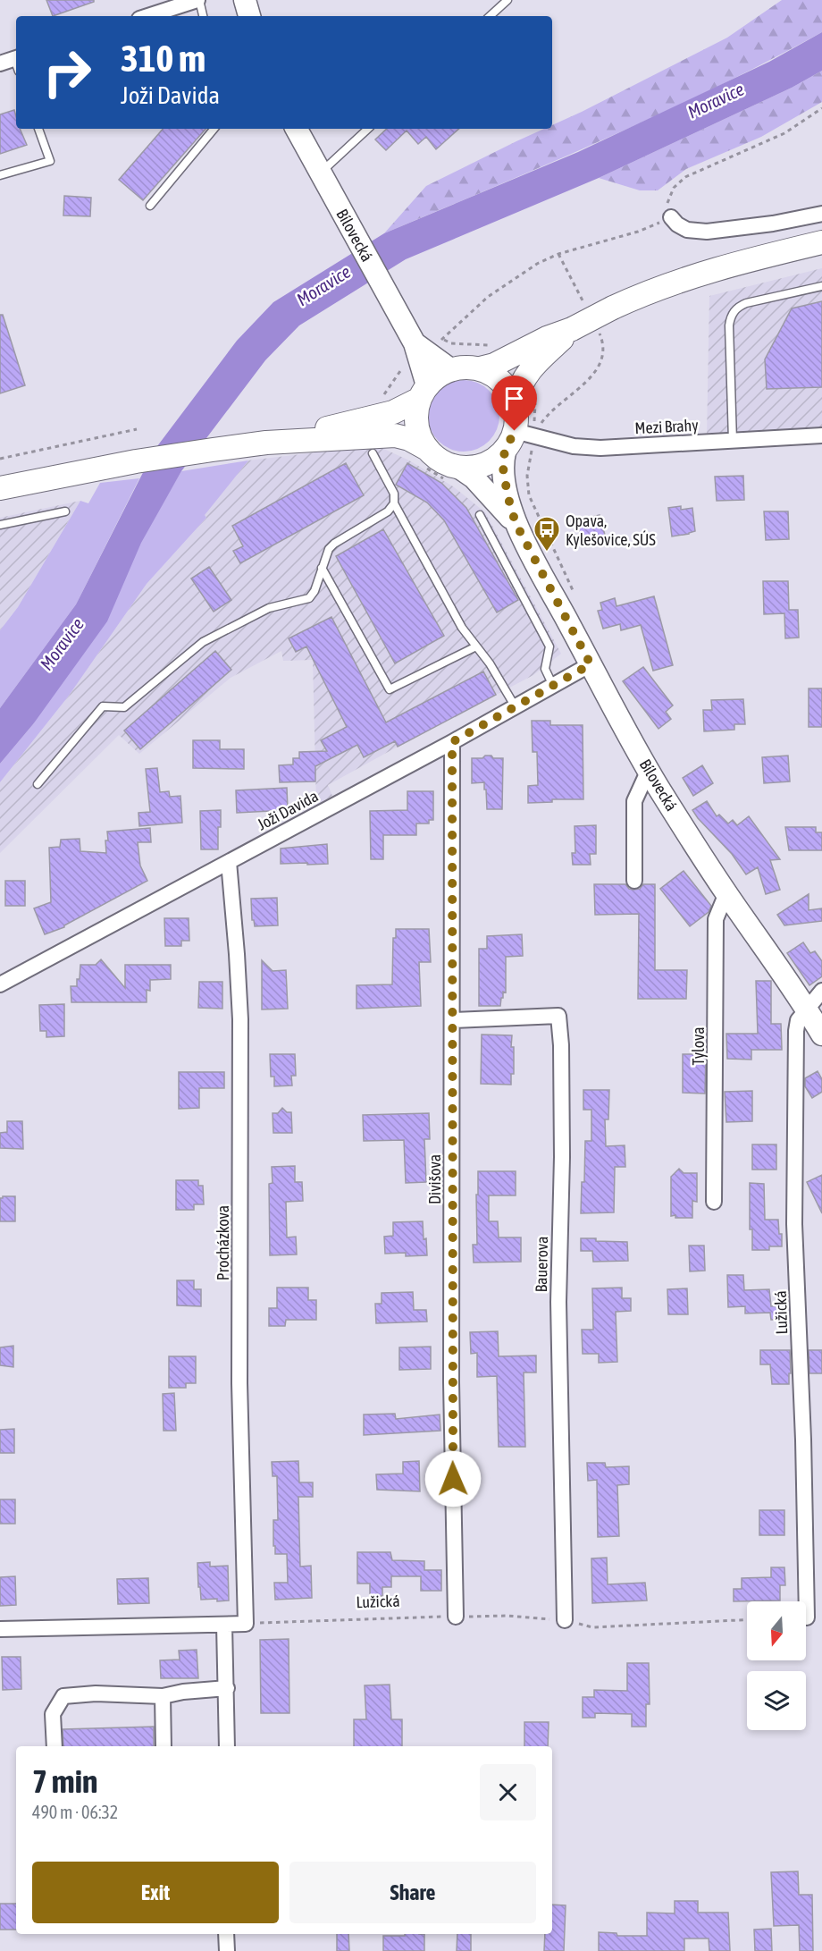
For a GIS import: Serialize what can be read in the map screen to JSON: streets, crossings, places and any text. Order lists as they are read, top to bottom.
{
  "streets": {
    "main road": ["Bílovecká"],
    "street": [
      "Mezi Brahy",
      "Joži Davida",
      "Tylova",
      "Divišova",
      "Procházkova",
      "Bauerova",
      "Lužická"
    ]
  },
  "crossings": [
    ["Bílovecká", "Mezi Brahy"],
    ["Bílovecká", "Joži Davida"],
    ["Bílovecká", "Tylova"],
    ["Bílovecká", "Lužická"],
    ["Joži Davida", "Divišova"],
    ["Joži Davida", "Procházkova"],
    ["Divišova", "Bauerova"],
    ["Divišova", "Lužická"],
    ["Procházkova", "Lužická"],
    ["Bauerova", "Lužická"]
  ],
  "water": ["Moravice"],
  "places": {
    "bus stop": ["Opava, Kylešovice, SÚS"]
  },
  "north": "bottom",
  "page": {
    "turn": ["310 m", "Joži Davida"],
    "heading": ["7 min", "490 m · 06:32"],
    "buttons": ["Exit", "Share"]
  }
}
